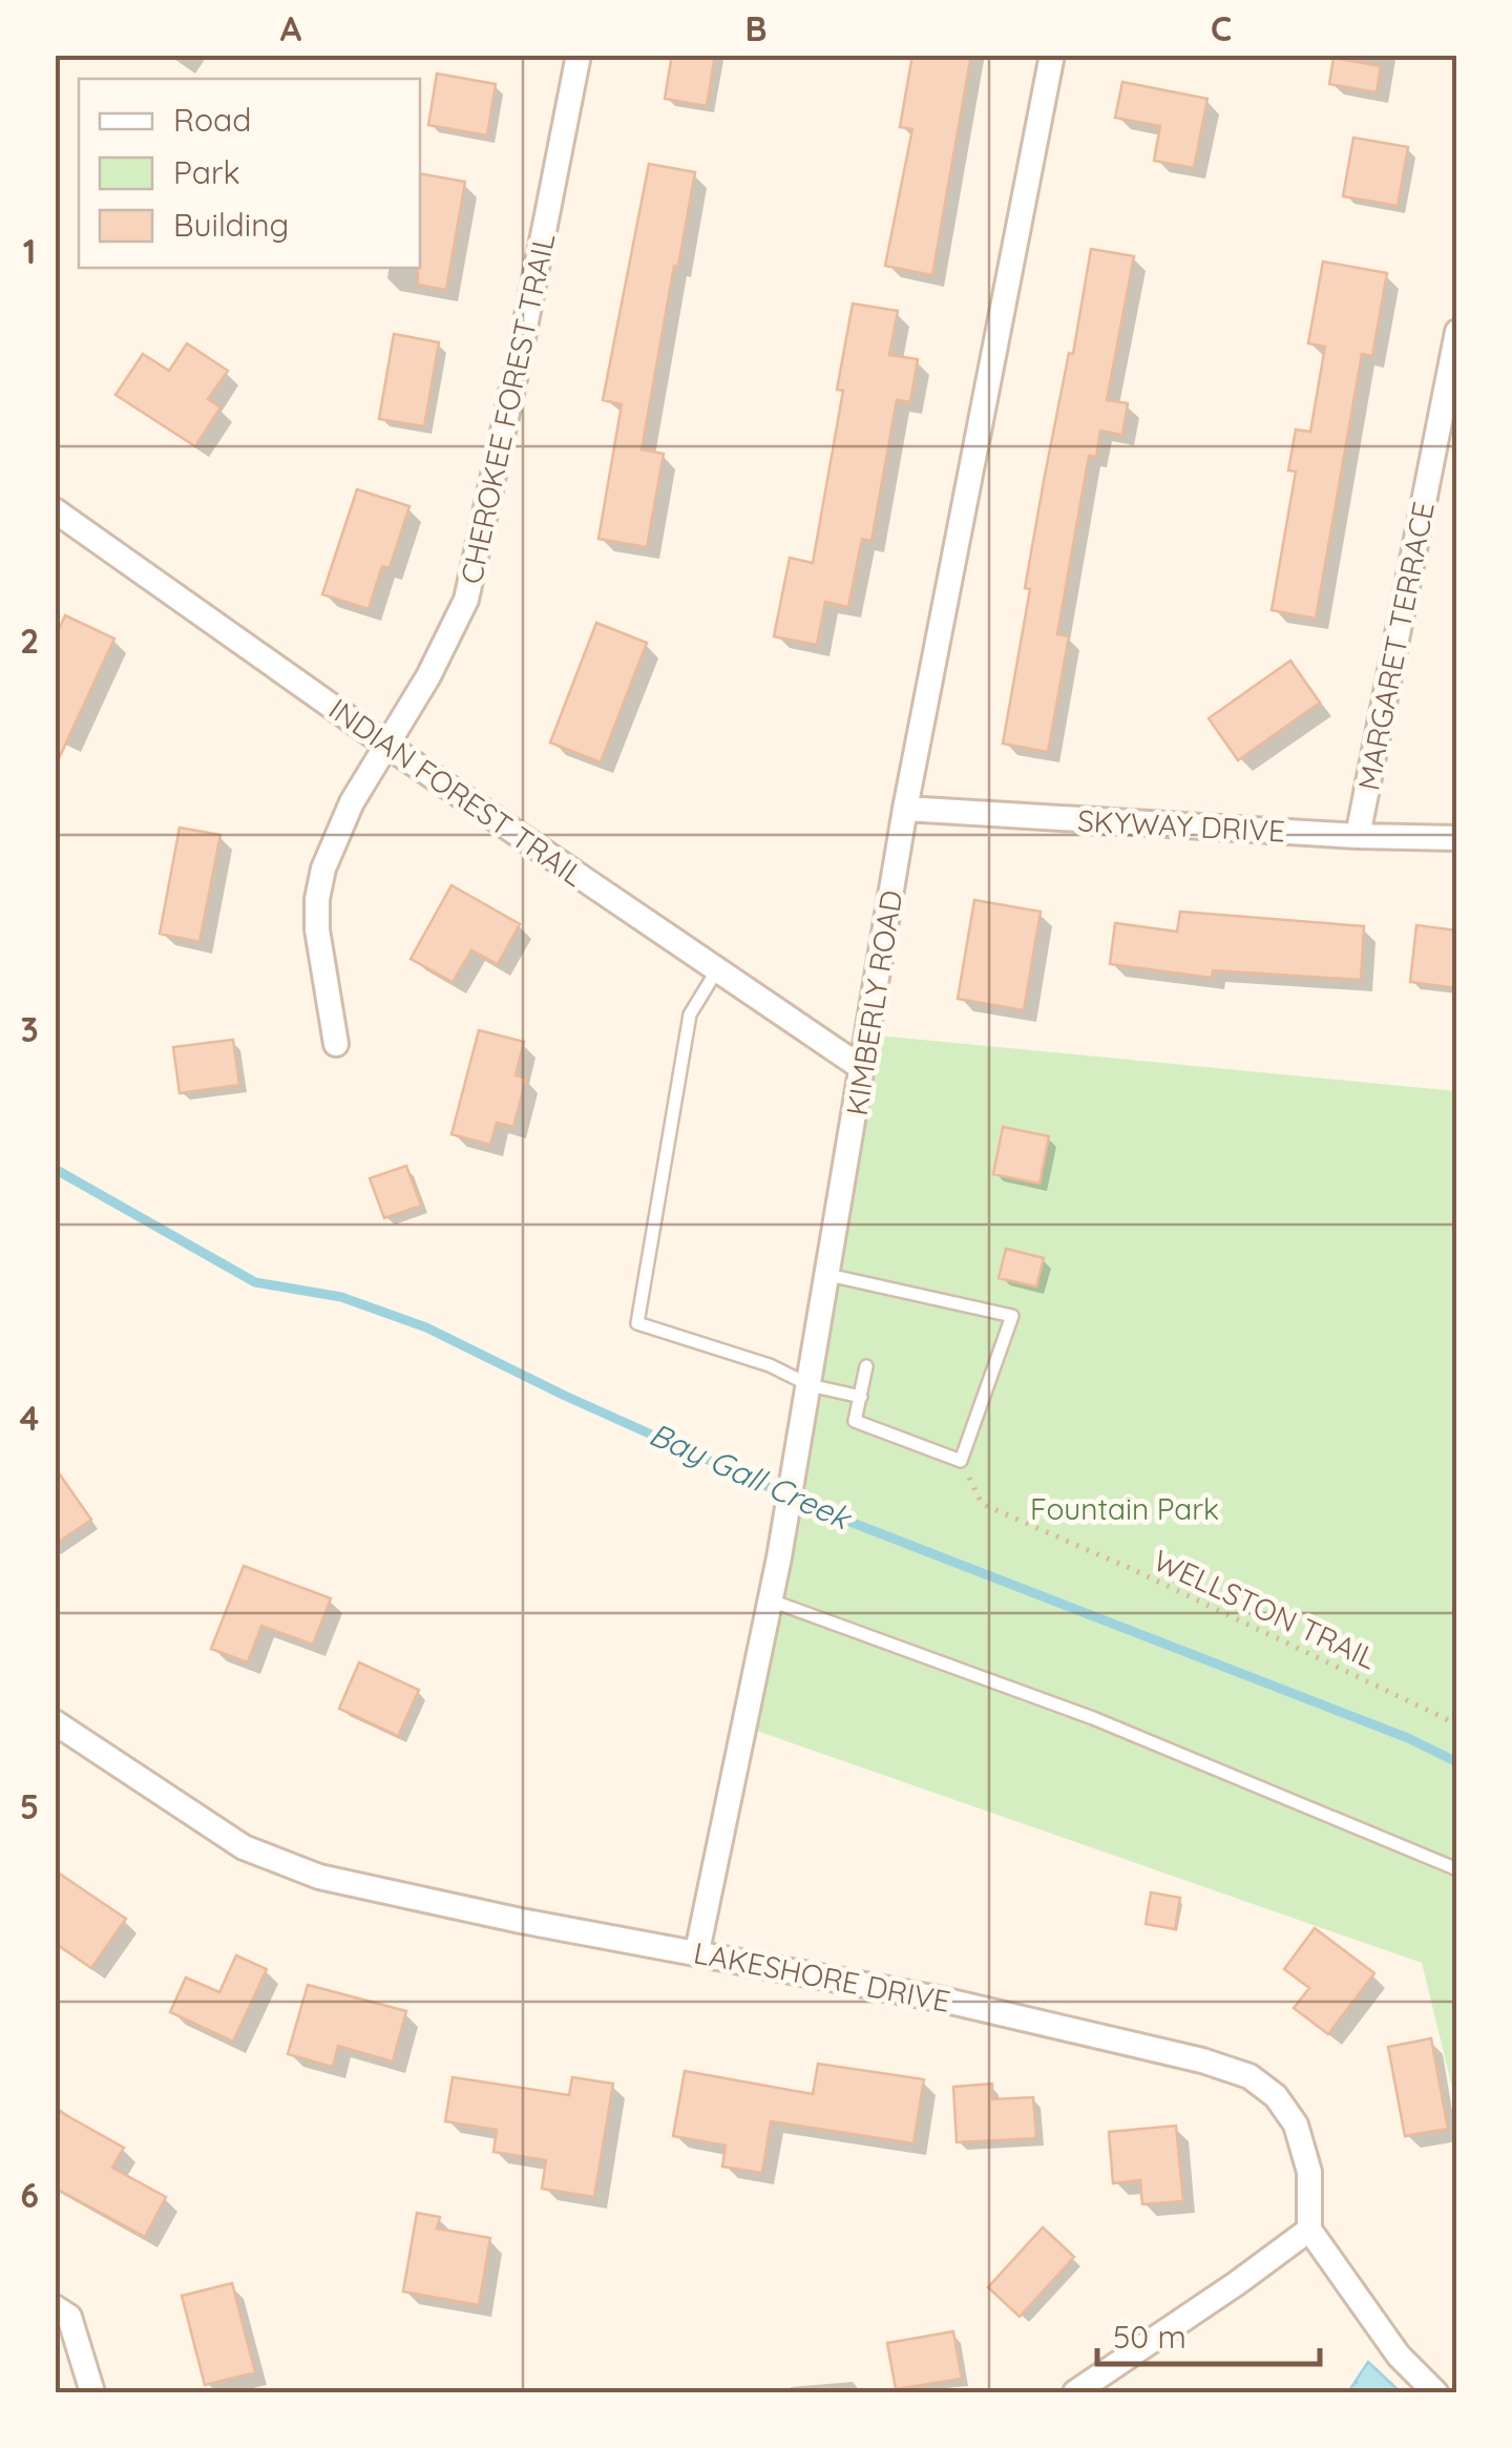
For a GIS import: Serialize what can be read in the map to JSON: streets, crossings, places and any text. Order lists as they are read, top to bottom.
{
  "streets": {
    "street": [
      "CHEROKEE FOREST TRAIL",
      "MARGARET TERRACE",
      "INDIAN FOREST TRAIL",
      "SKYWAY DRIVE",
      "KIMBERLY ROAD",
      "LAKESHORE DRIVE"
    ],
    "path": ["WELLSTON TRAIL"]
  },
  "crossings": [
    ["CHEROKEE FOREST TRAIL", "INDIAN FOREST TRAIL"],
    ["MARGARET TERRACE", "SKYWAY DRIVE"],
    ["INDIAN FOREST TRAIL", "KIMBERLY ROAD"],
    ["SKYWAY DRIVE", "KIMBERLY ROAD"],
    ["KIMBERLY ROAD", "LAKESHORE DRIVE"]
  ],
  "water": ["Bay Gall Creek"],
  "parks": ["Fountain Park"],
  "legend": ["Road", "Park", "Building"],
  "scale_bar": "50 m",
  "grid": {
    "columns": ["A", "B", "C"],
    "rows": [
      "1",
      "2",
      "3",
      "4",
      "5",
      "6"
    ]
  }
}
